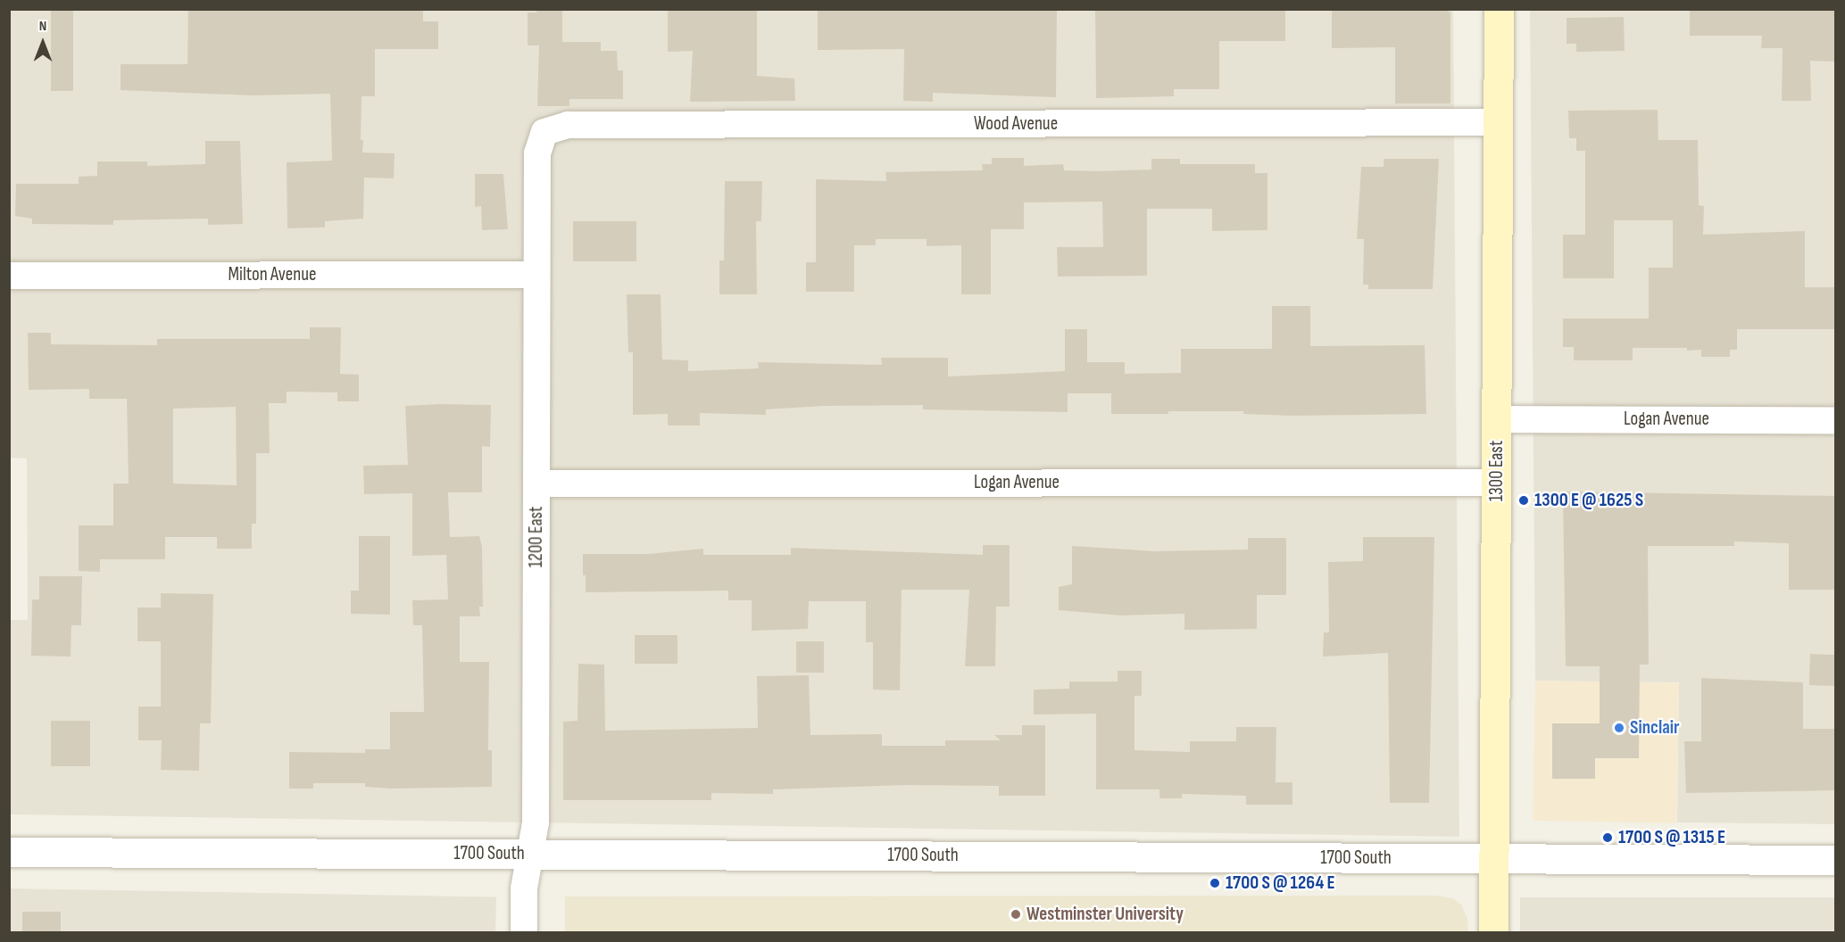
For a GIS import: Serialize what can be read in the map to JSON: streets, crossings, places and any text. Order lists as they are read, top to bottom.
{
  "streets": {
    "main road": ["1300 East"],
    "street": [
      "Wood Avenue",
      "Milton Avenue",
      "Logan Avenue",
      "1200 East",
      "1700 South"
    ]
  },
  "crossings": [
    ["Wood Avenue", "1300 East"],
    ["Wood Avenue", "1200 East"],
    ["Milton Avenue", "1200 East"],
    ["Logan Avenue", "1300 East"],
    ["Logan Avenue", "1200 East"],
    ["1300 East", "1700 South"],
    ["1200 East", "1700 South"]
  ],
  "places": [
    "1300 E @ 1625 S",
    "Sinclair",
    "1700 S @ 1315 E",
    "1700 S @ 1264 E",
    "Westminster University"
  ],
  "north": "top"
}
